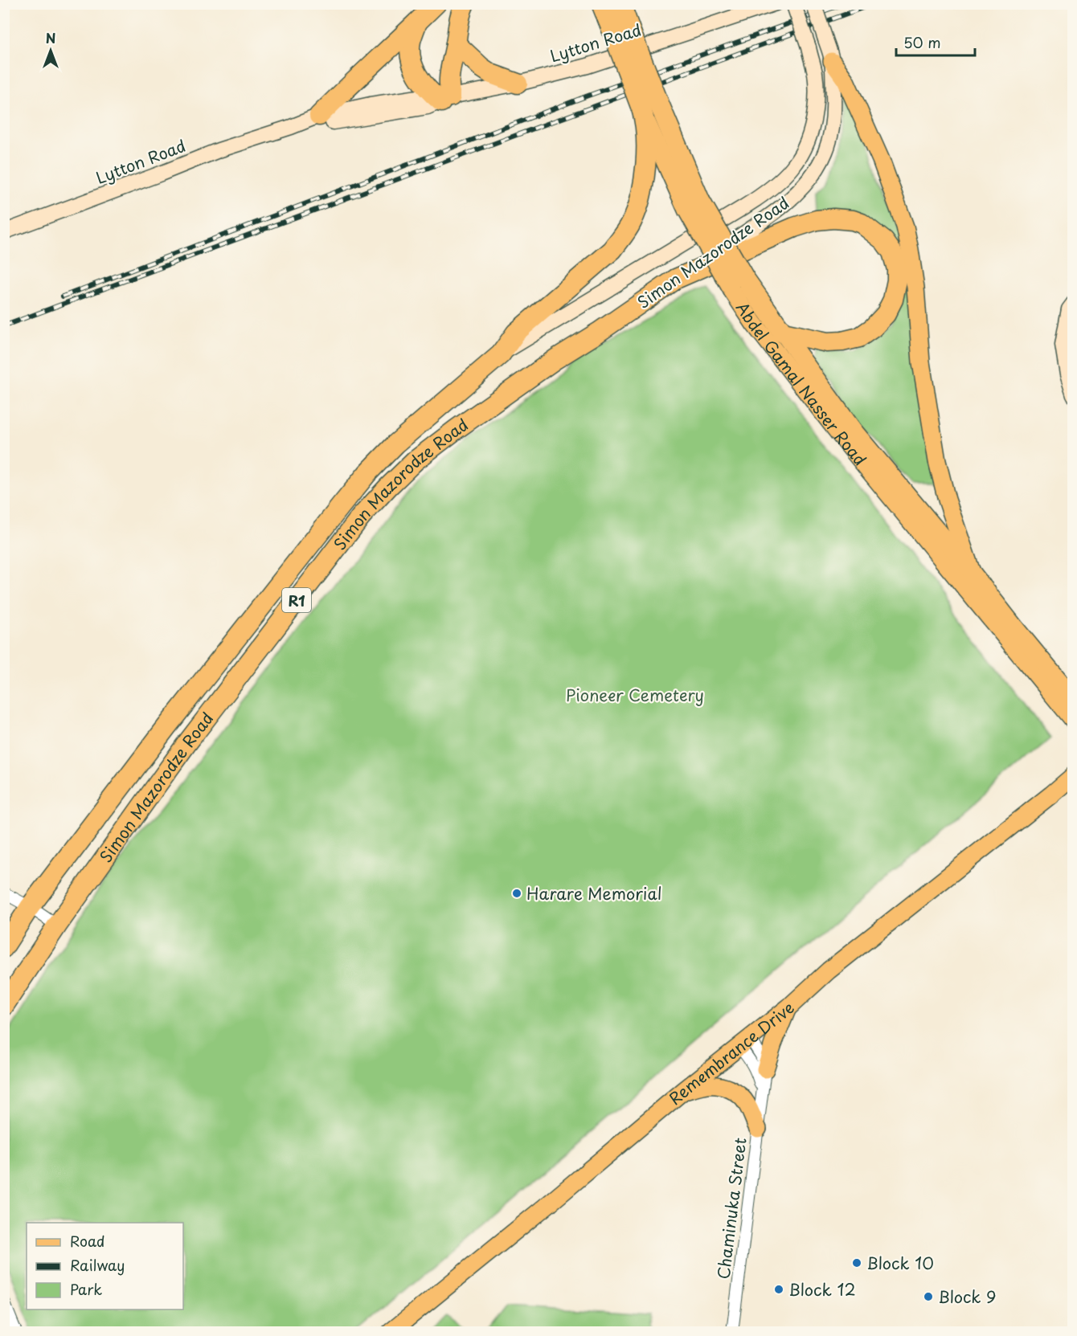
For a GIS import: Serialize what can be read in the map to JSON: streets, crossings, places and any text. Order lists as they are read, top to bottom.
{
  "streets": {
    "highway": ["Simon Mazorodze Road", "Abdel Gamal Nasser Road", "R1"],
    "main road": ["Lytton Road", "Remembrance Drive"],
    "street": ["Chaminuka Street"]
  },
  "parks": ["Pioneer Cemetery"],
  "places": [
    "Harare Memorial",
    "Block 10",
    "Block 12",
    "Block 9"
  ],
  "legend": ["Road", "Railway", "Park"],
  "scale_bar": "50 m",
  "north": "top"
}
